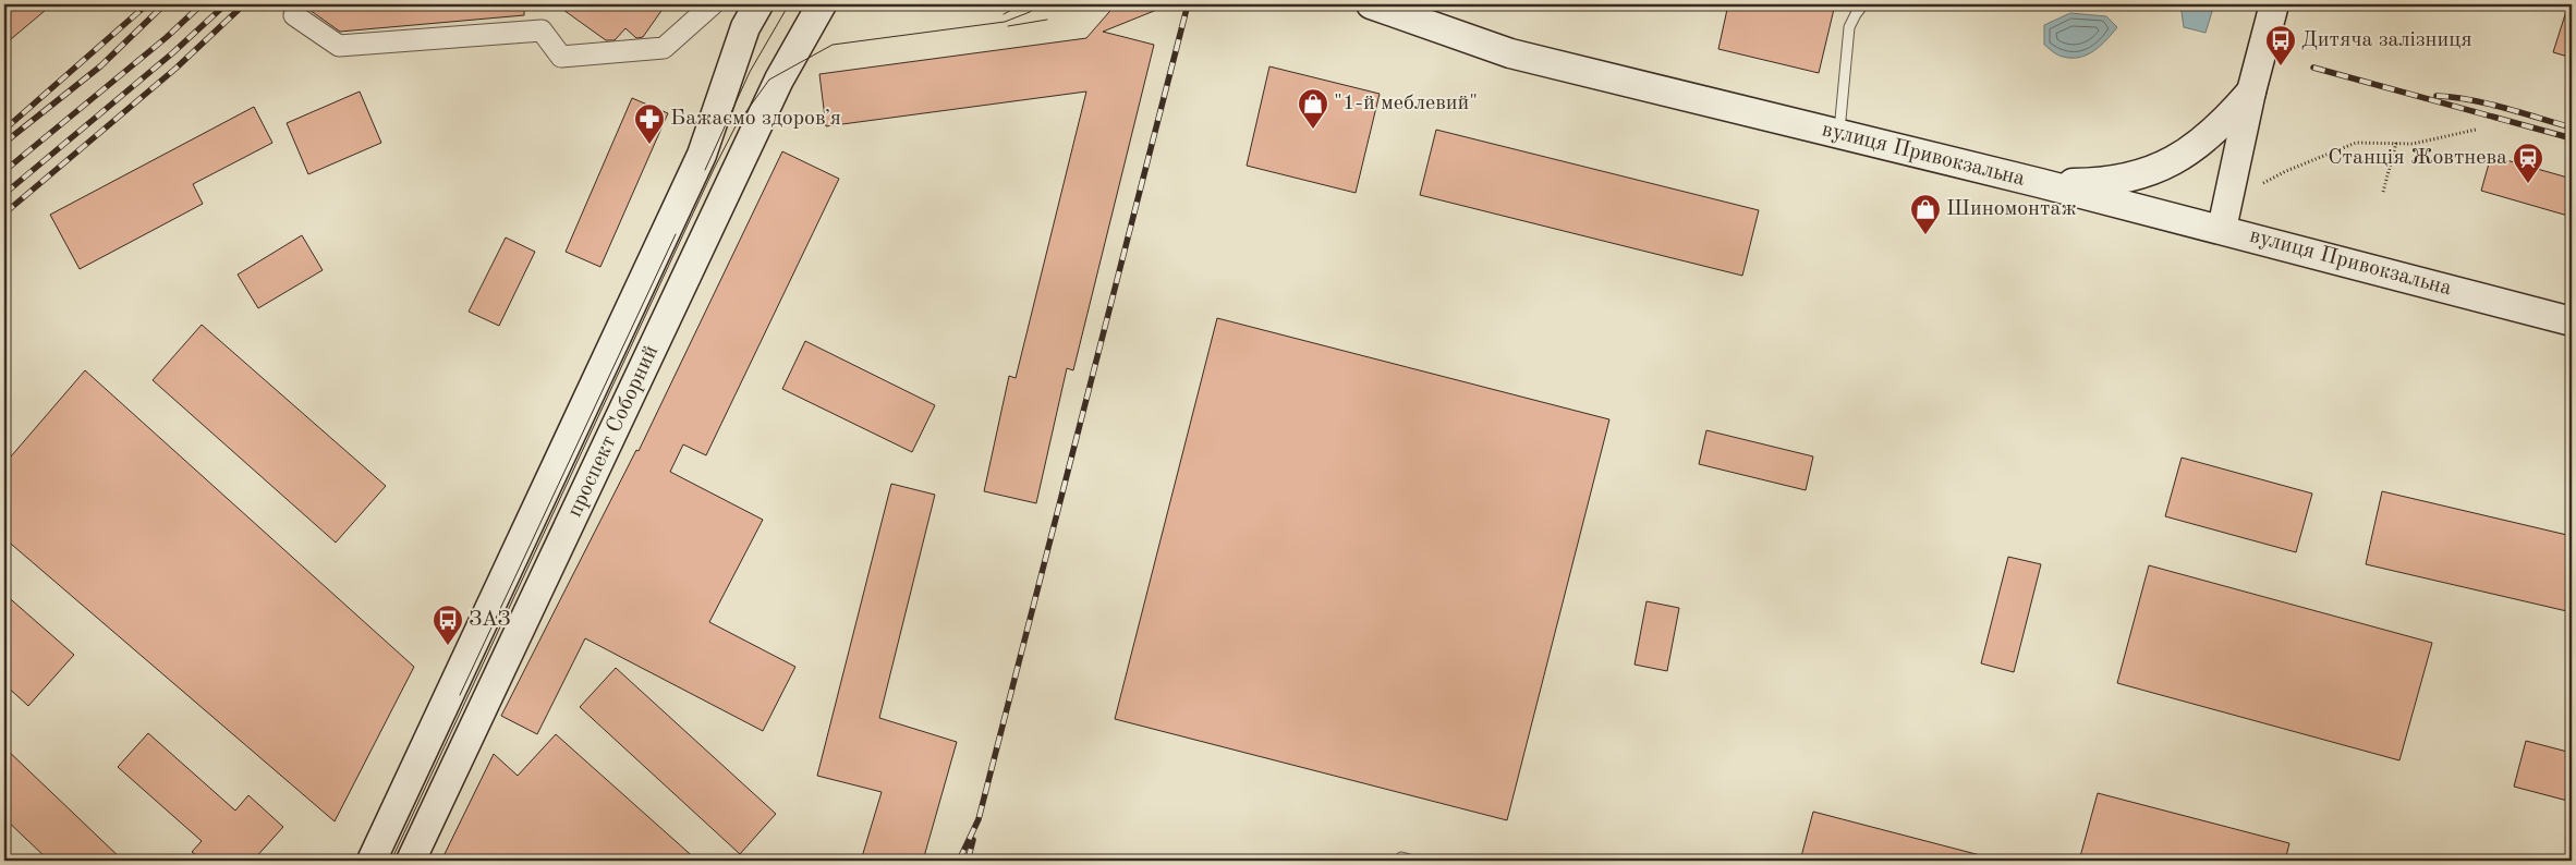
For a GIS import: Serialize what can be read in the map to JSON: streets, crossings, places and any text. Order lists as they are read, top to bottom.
{
  "streets": {
    "main road": ["вулиця Привокзальна", "проспект Соборний"]
  },
  "places": {
    "bus stop": ["Дитяча залізниця", "ЗАЗ"],
    "shop": ["\"1-й меблевий\"", "Шиномонтаж"],
    "pharmacy": ["Бажаємо здоровʼя"],
    "station": ["Станція Жовтнева"]
  }
}
